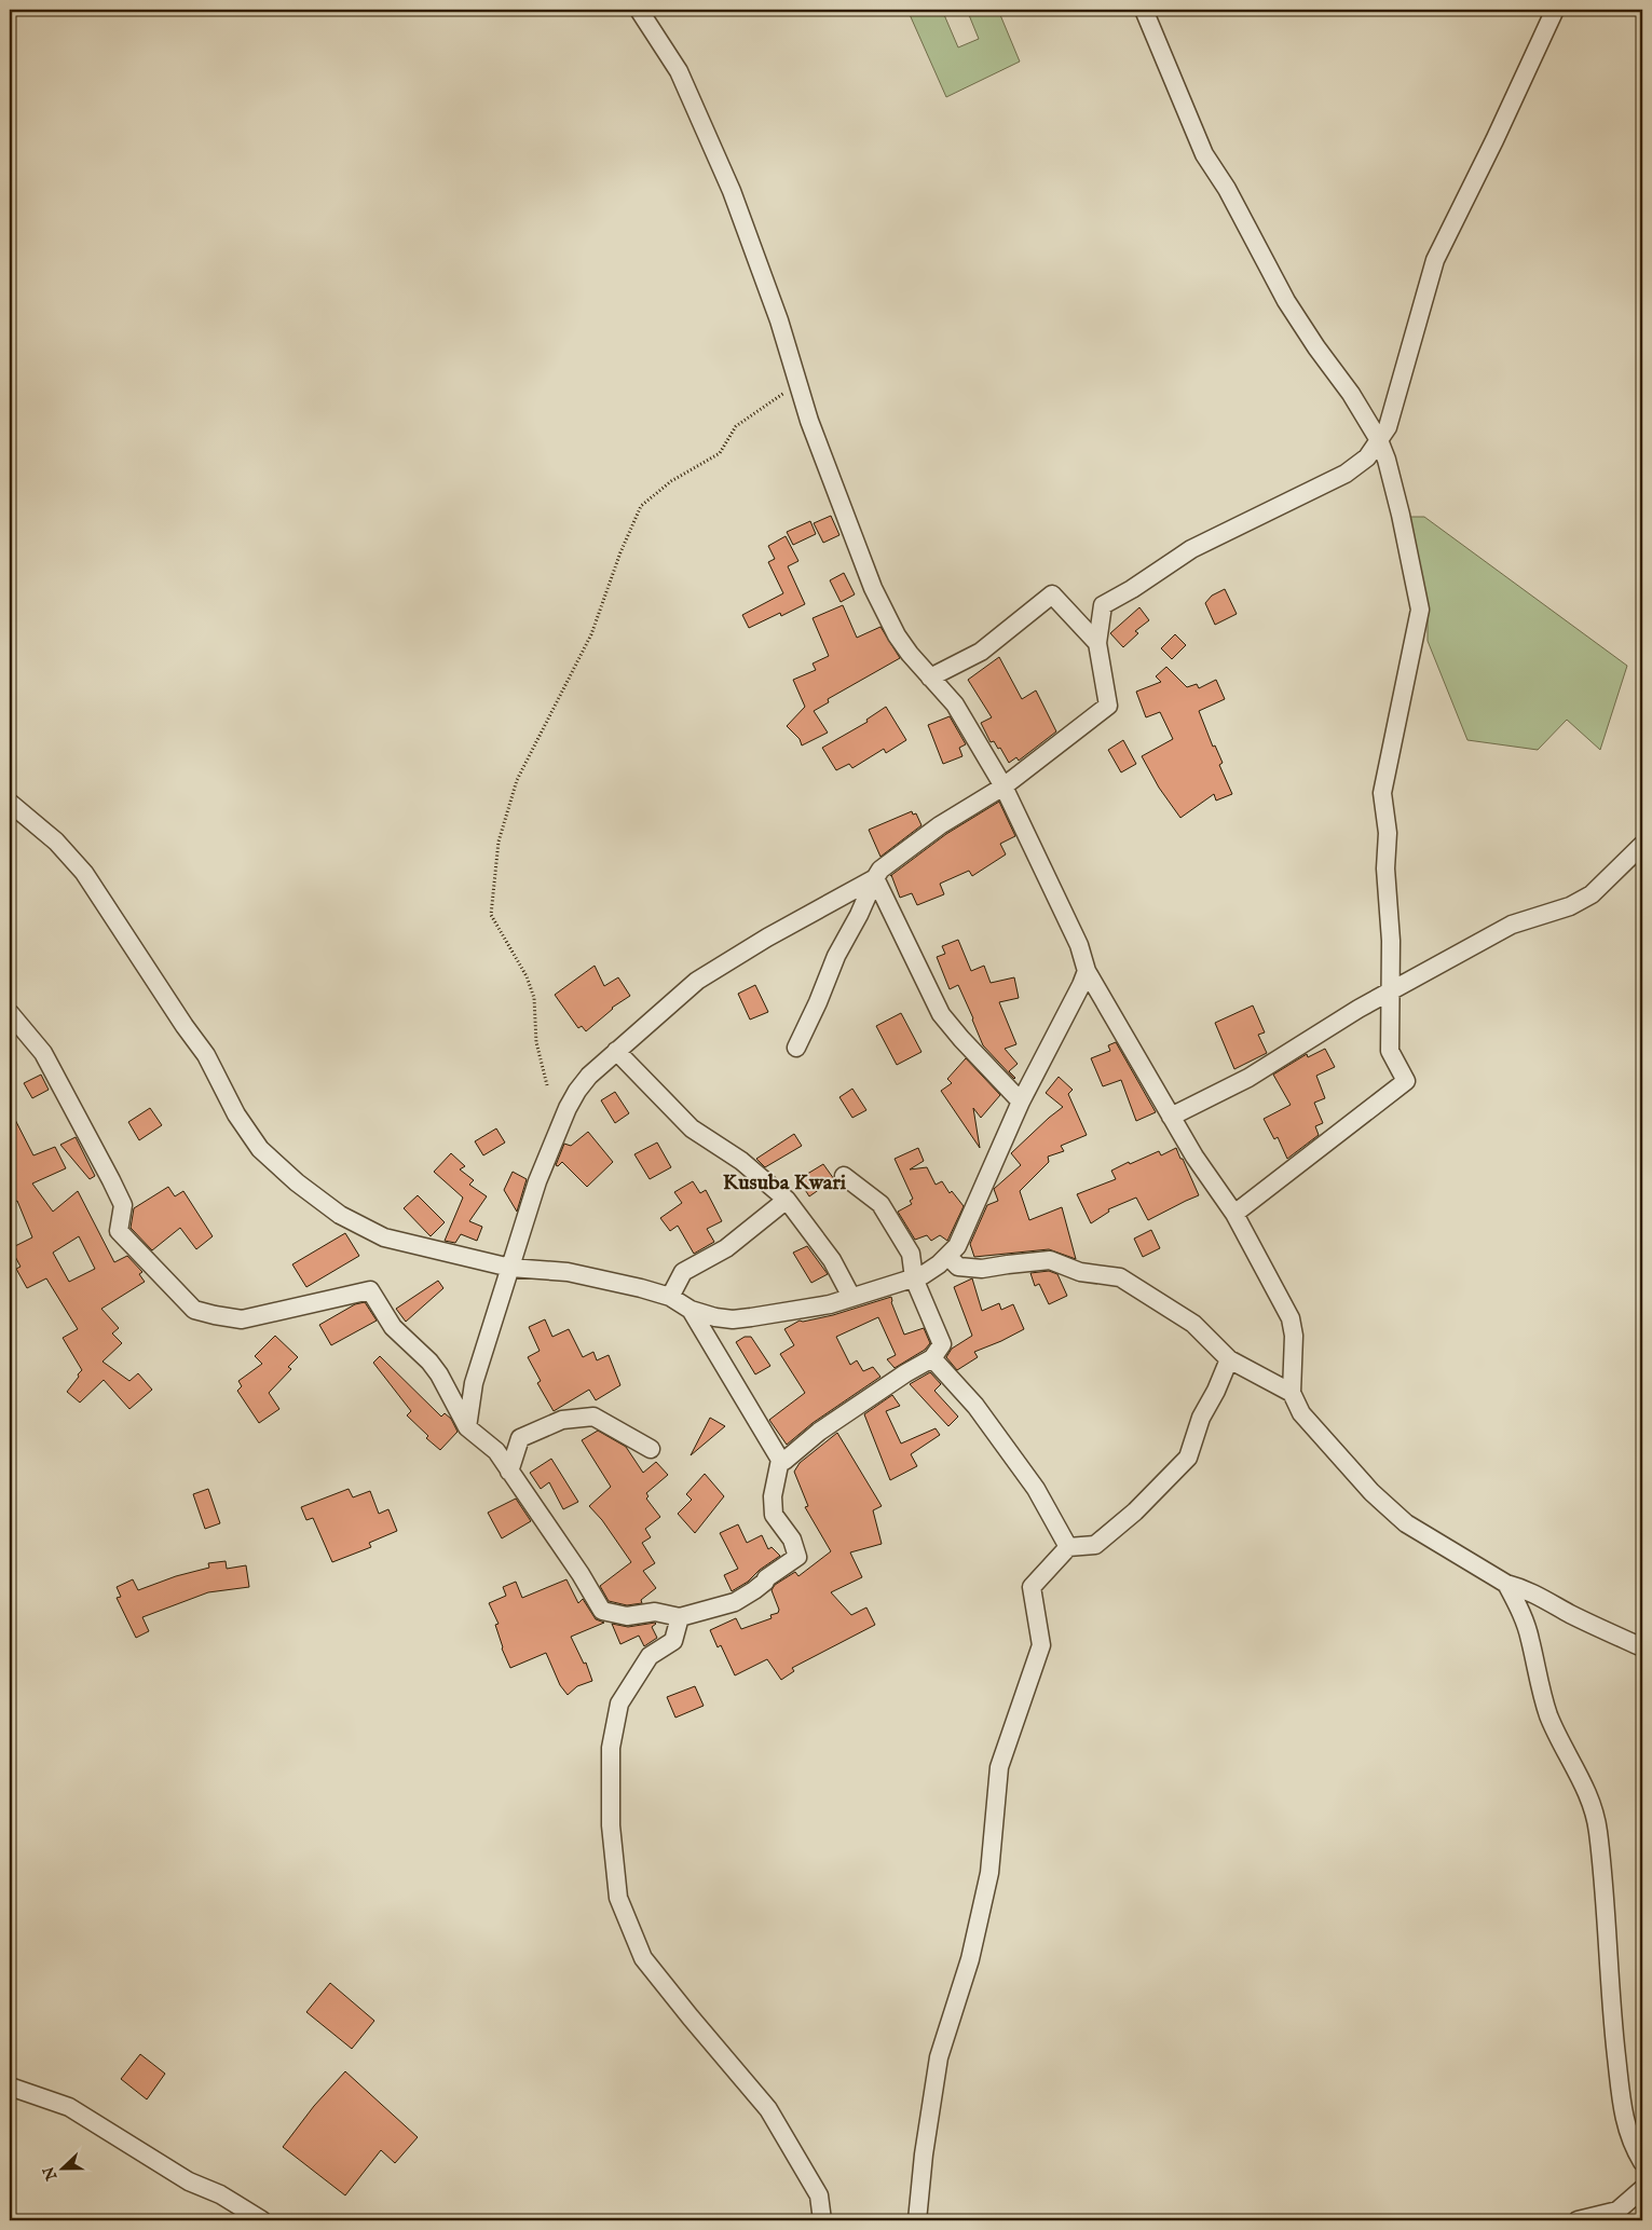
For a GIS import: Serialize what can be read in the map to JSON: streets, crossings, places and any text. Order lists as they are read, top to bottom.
{
  "districts": ["Kusuba Kwari"],
  "north": "left"
}
